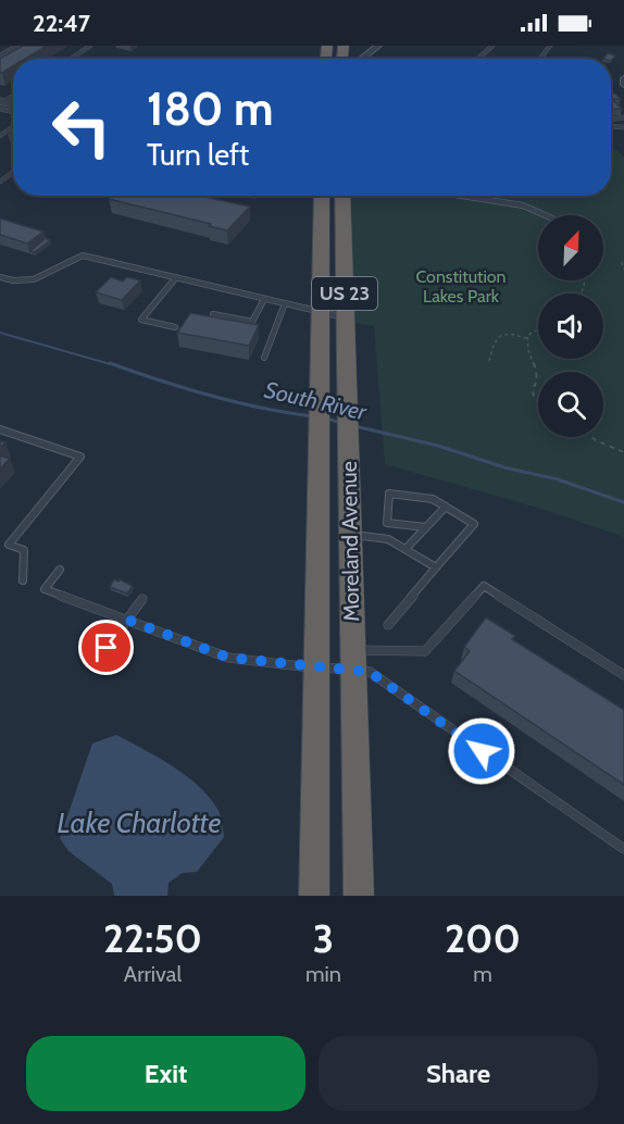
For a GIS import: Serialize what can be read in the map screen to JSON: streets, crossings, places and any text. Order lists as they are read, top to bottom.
{
  "streets": {
    "highway": ["US 23", "Moreland Avenue"]
  },
  "water": ["South River", "Lake Charlotte"],
  "parks": ["Constitution Lakes Park"],
  "north": "top right",
  "page": {
    "status": "22:47",
    "turn": ["180 m", "Turn left"],
    "eta": [
      "22:50",
      "Arrival",
      "3",
      "min",
      "200",
      "m"
    ],
    "buttons": ["Exit", "Share"]
  }
}
